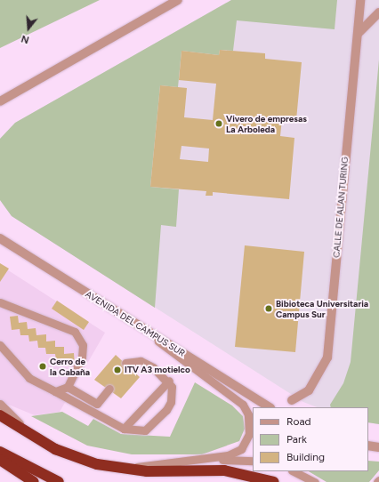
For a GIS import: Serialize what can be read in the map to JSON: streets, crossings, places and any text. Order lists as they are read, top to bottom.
{
  "streets": {
    "street": ["CALLE DE ALAN TURING", "AVENIDA DEL CAMPUS SUR"]
  },
  "places": [
    "Vivero de empresas La Arboleda",
    "Bibioteca Universitaria Campus Sur",
    "Cerro de la Cabaña",
    "ITV A3 motielco"
  ],
  "legend": ["Road", "Park", "Building"],
  "north": "bottom"
}
